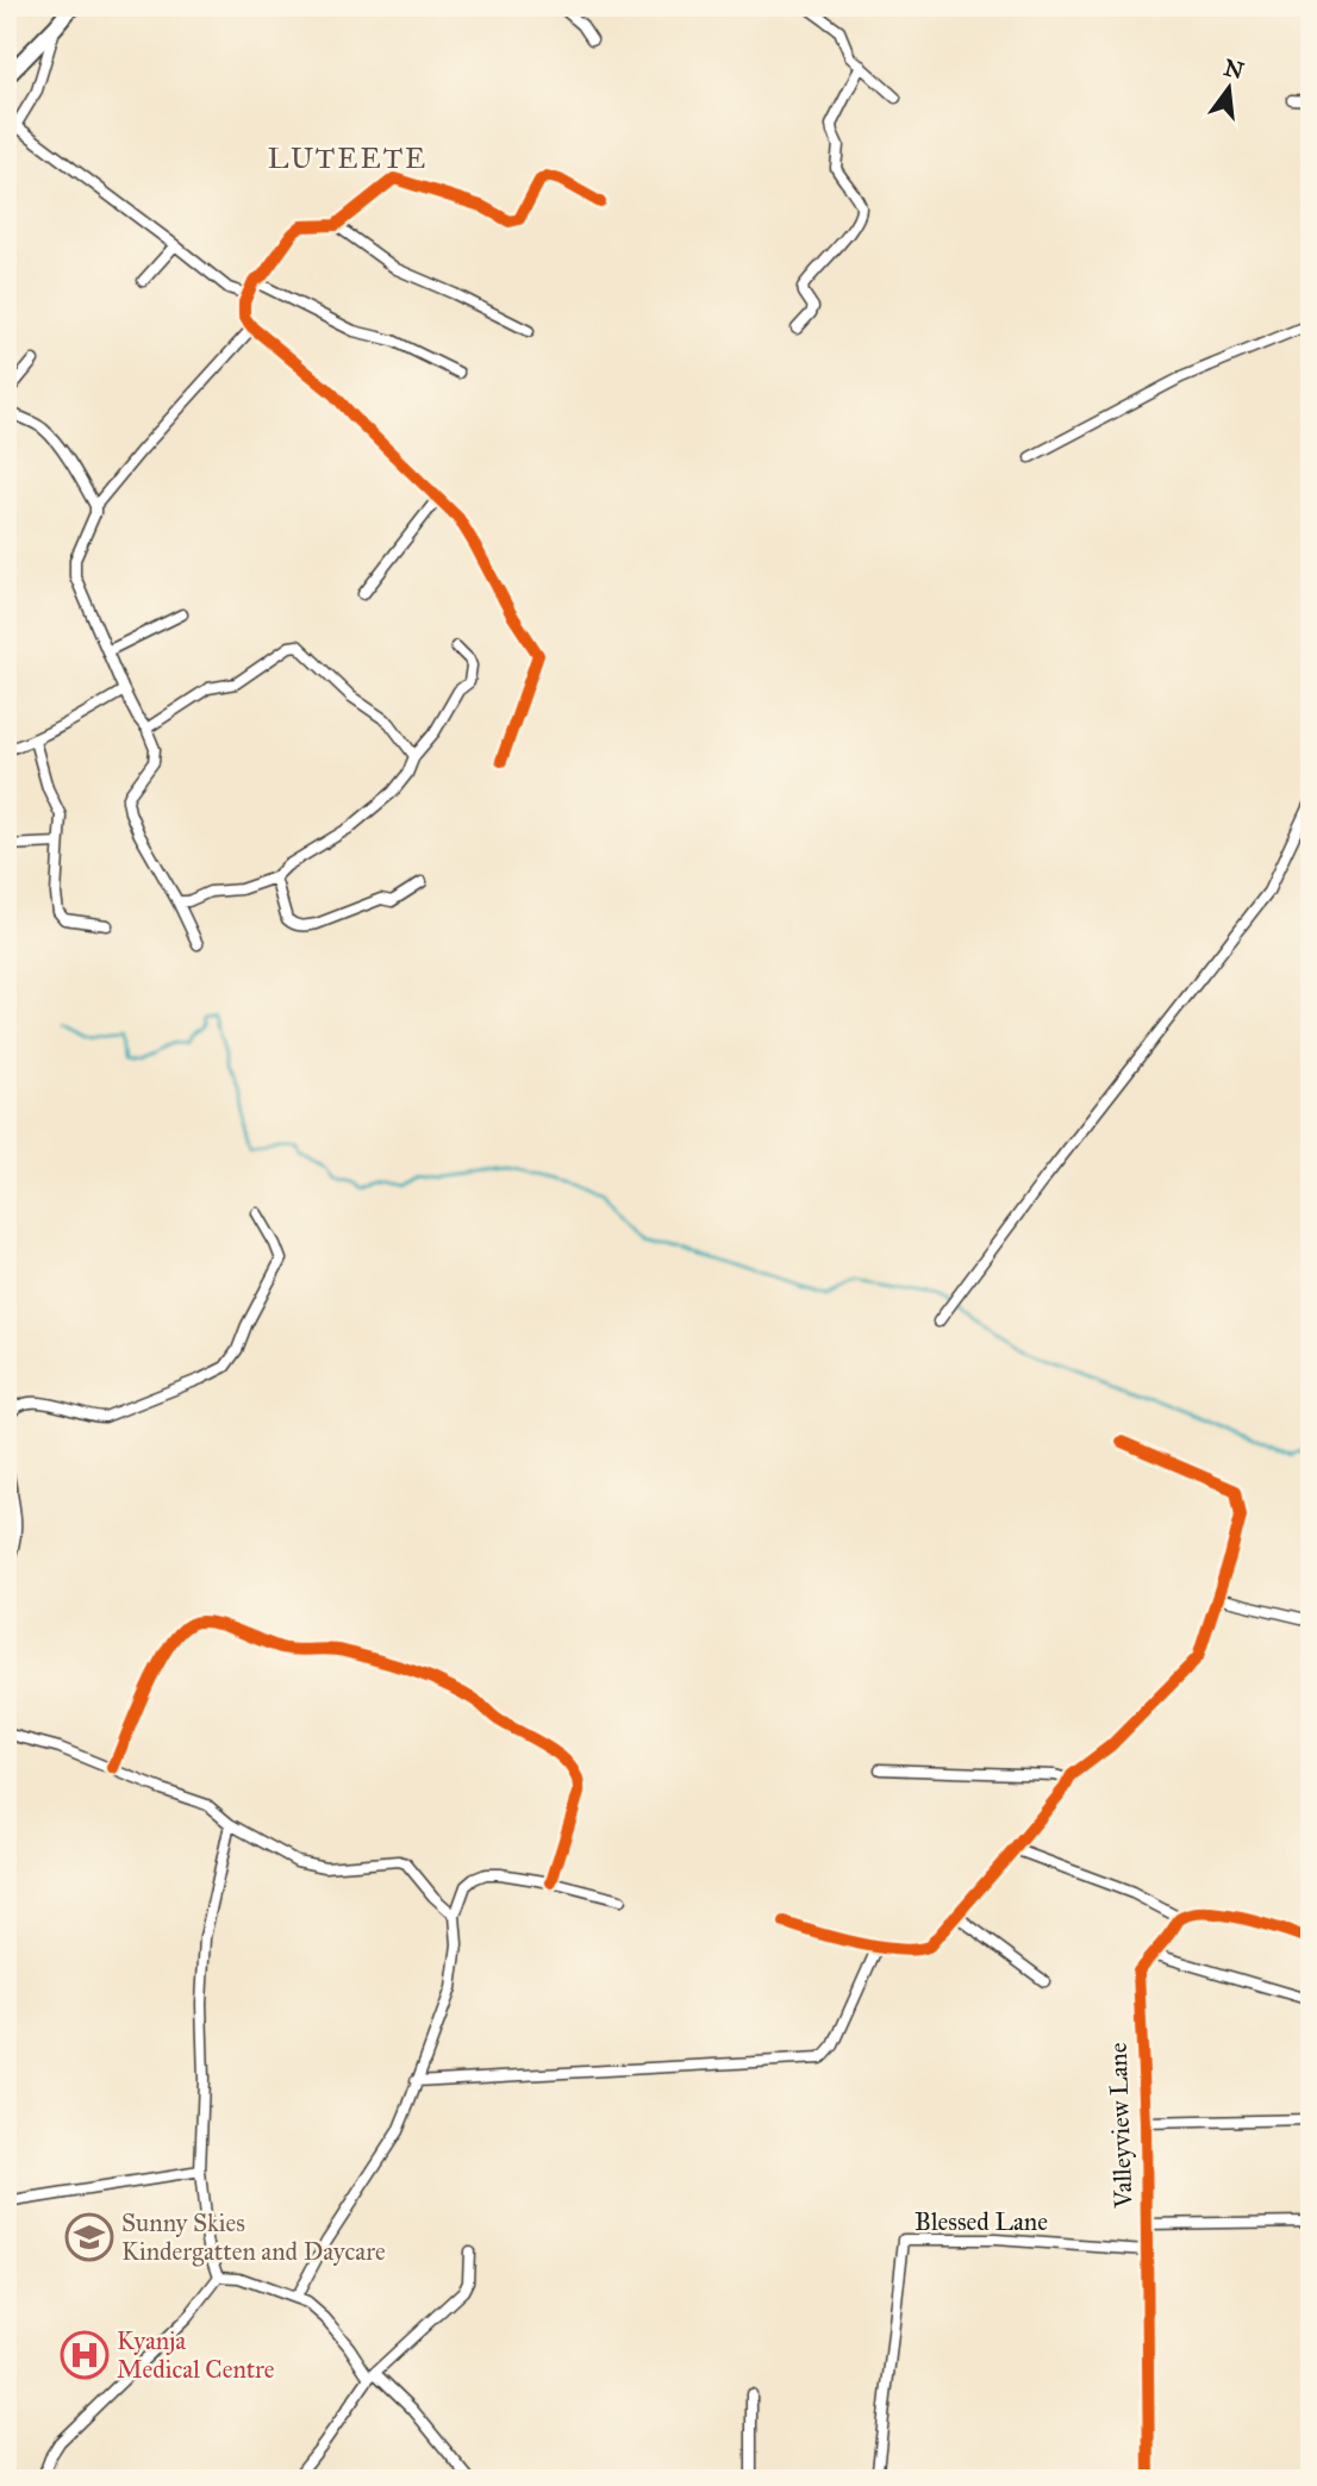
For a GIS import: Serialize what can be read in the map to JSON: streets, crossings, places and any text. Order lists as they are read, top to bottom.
{
  "streets": {
    "street": ["Valleyview Lane", "Blessed Lane"]
  },
  "crossings": [
    ["Valleyview Lane", "Blessed Lane"]
  ],
  "districts": ["LUTEETE"],
  "places": {
    "school or university": ["Sunny Skies Kindergatten and Daycare"],
    "hospital": ["Kyanja Medical Centre"]
  },
  "north": "top"
}
